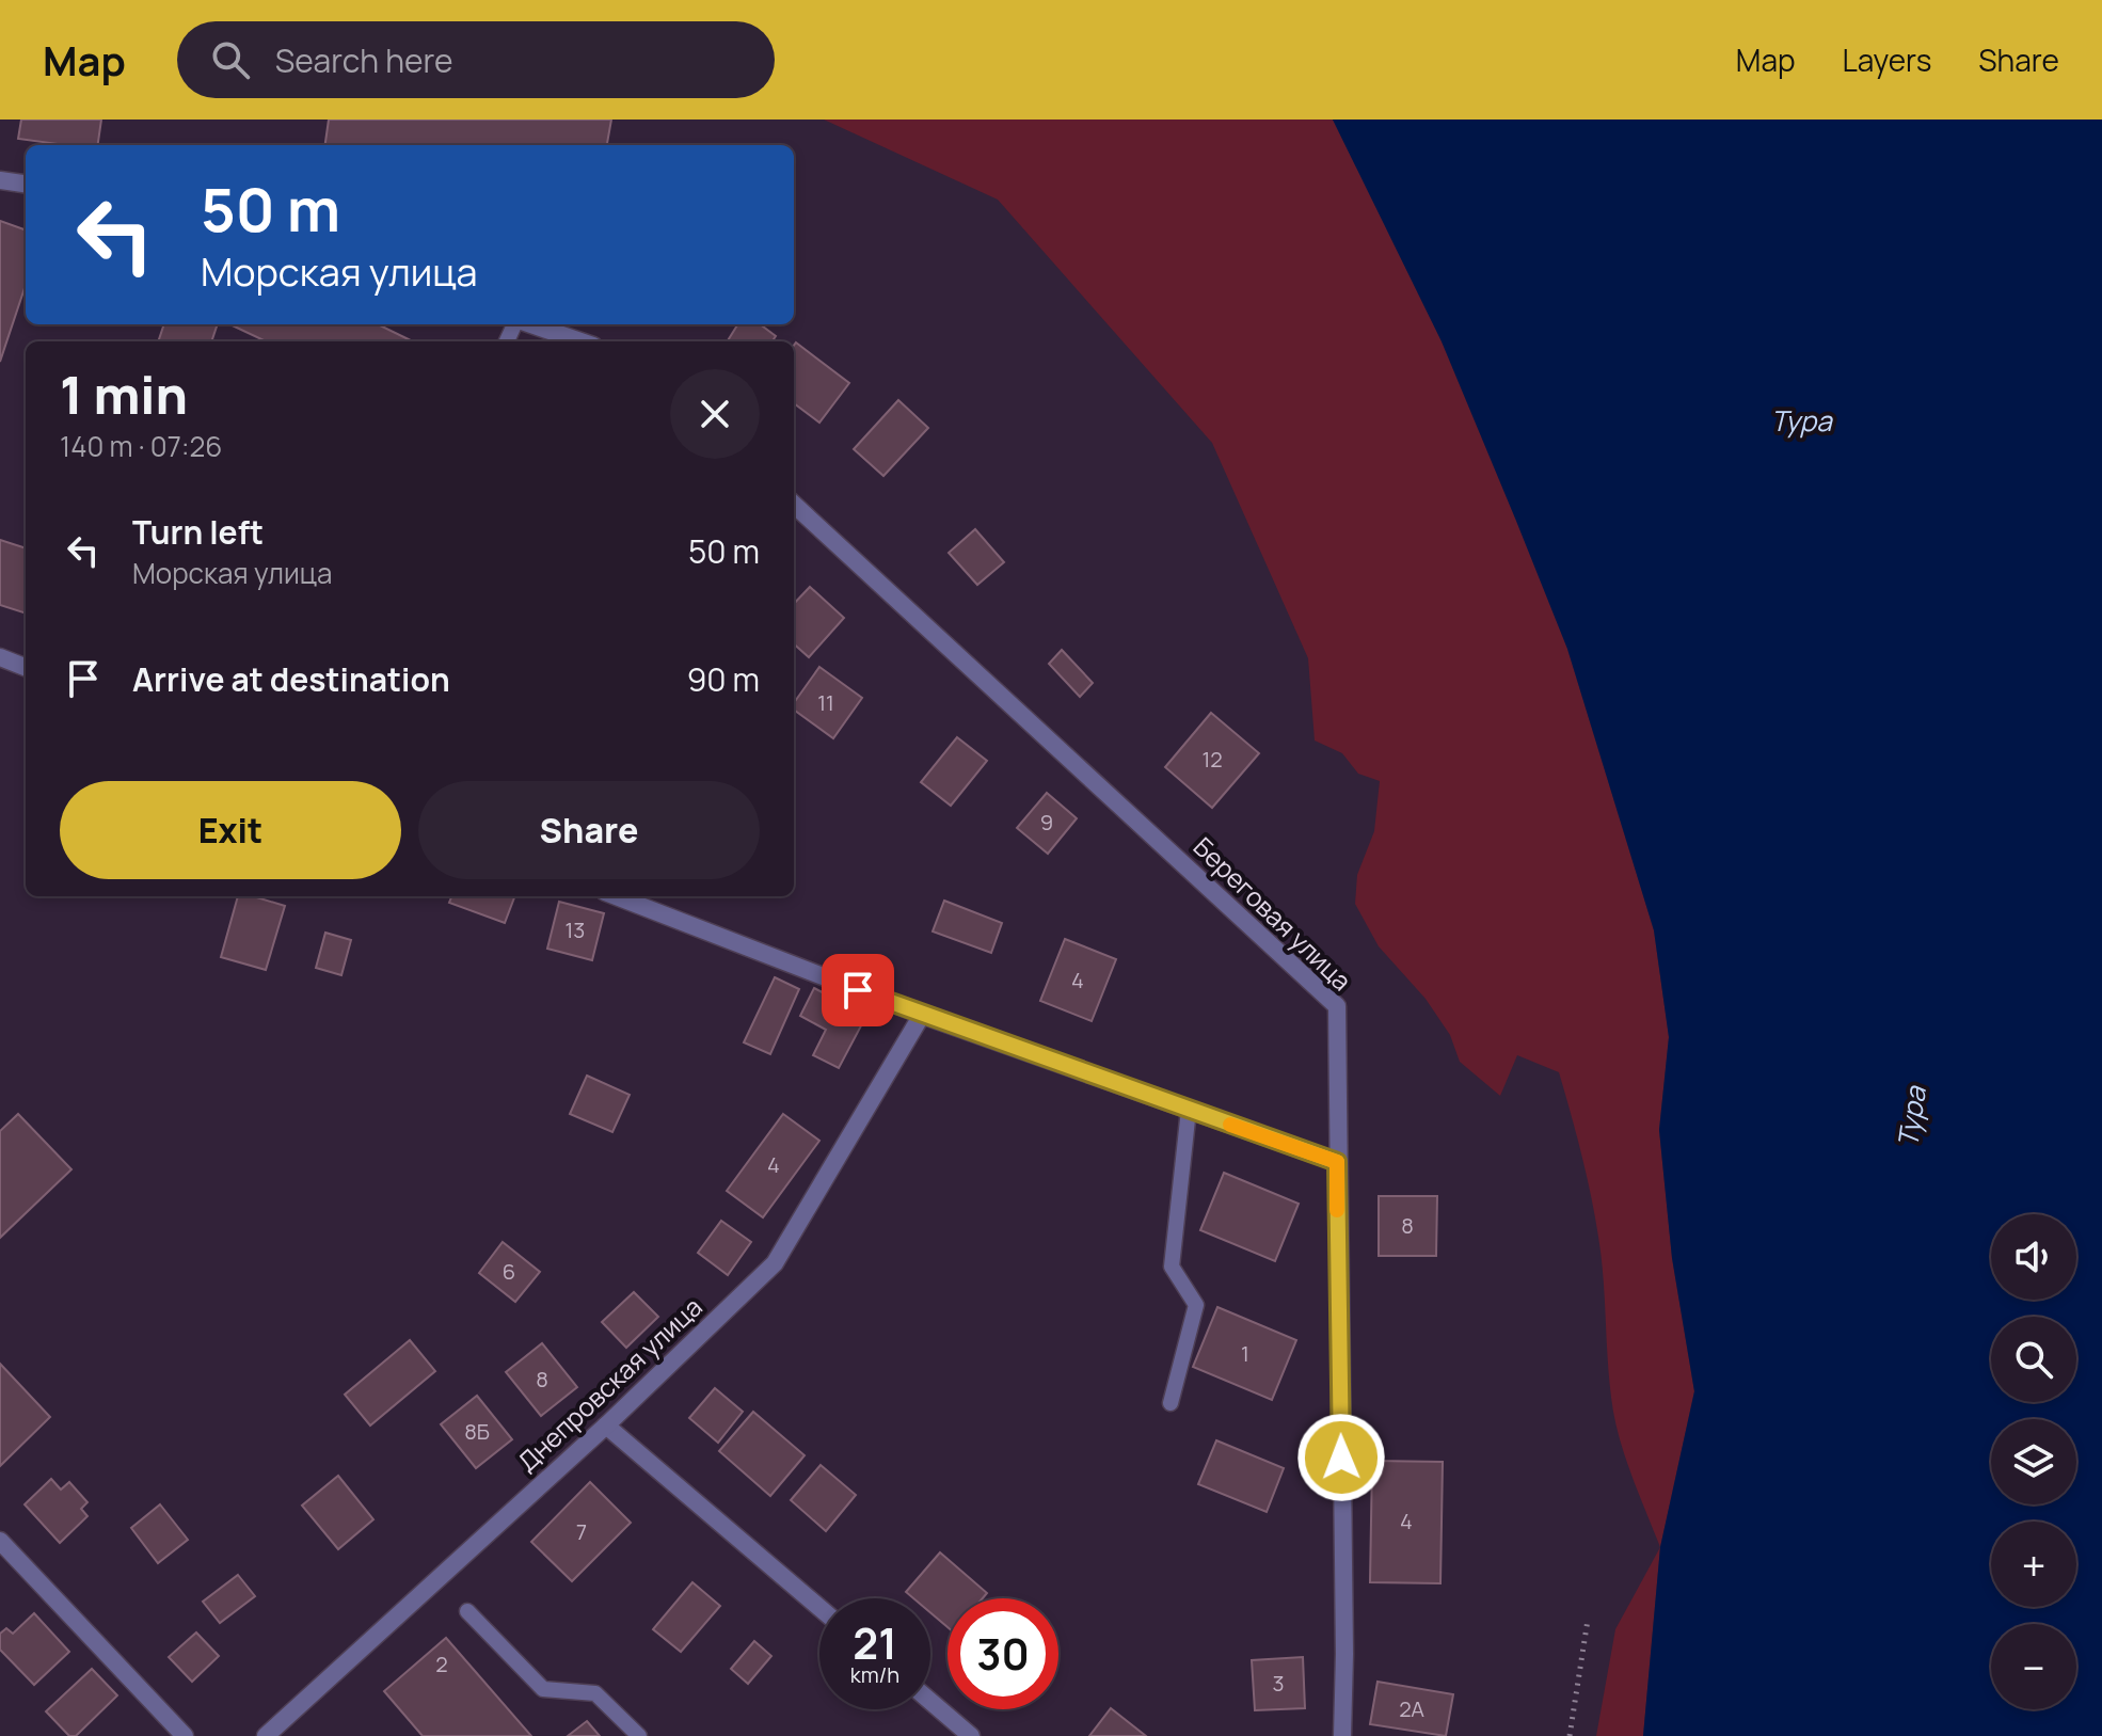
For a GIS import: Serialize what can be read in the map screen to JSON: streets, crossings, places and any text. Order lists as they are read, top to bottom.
{
  "streets": {
    "street": ["Береговая улица", "Днепровская улица"]
  },
  "water": ["Тура"],
  "house_numbers": [
    "11",
    "12",
    "9",
    "13",
    "4",
    "4",
    "8",
    "6",
    "1",
    "8",
    "8Б",
    "4",
    "7",
    "2",
    "3",
    "2А"
  ],
  "page": {
    "header": "Map",
    "search": "Search here",
    "nav": ["Map", "Layers", "Share"],
    "turn": ["50 m", "Морская улица"],
    "heading": ["1 min", "140 m · 07:26"],
    "list": [
      {
        "name": "Turn left",
        "note": "Морская улица",
        "value": "50 m"
      },
      {
        "name": "Arrive at destination",
        "value": "90 m"
      }
    ],
    "buttons": ["Exit", "Share"],
    "map_buttons": ["+", "−"],
    "speed": "21 km/h",
    "limit": "30"
  }
}
